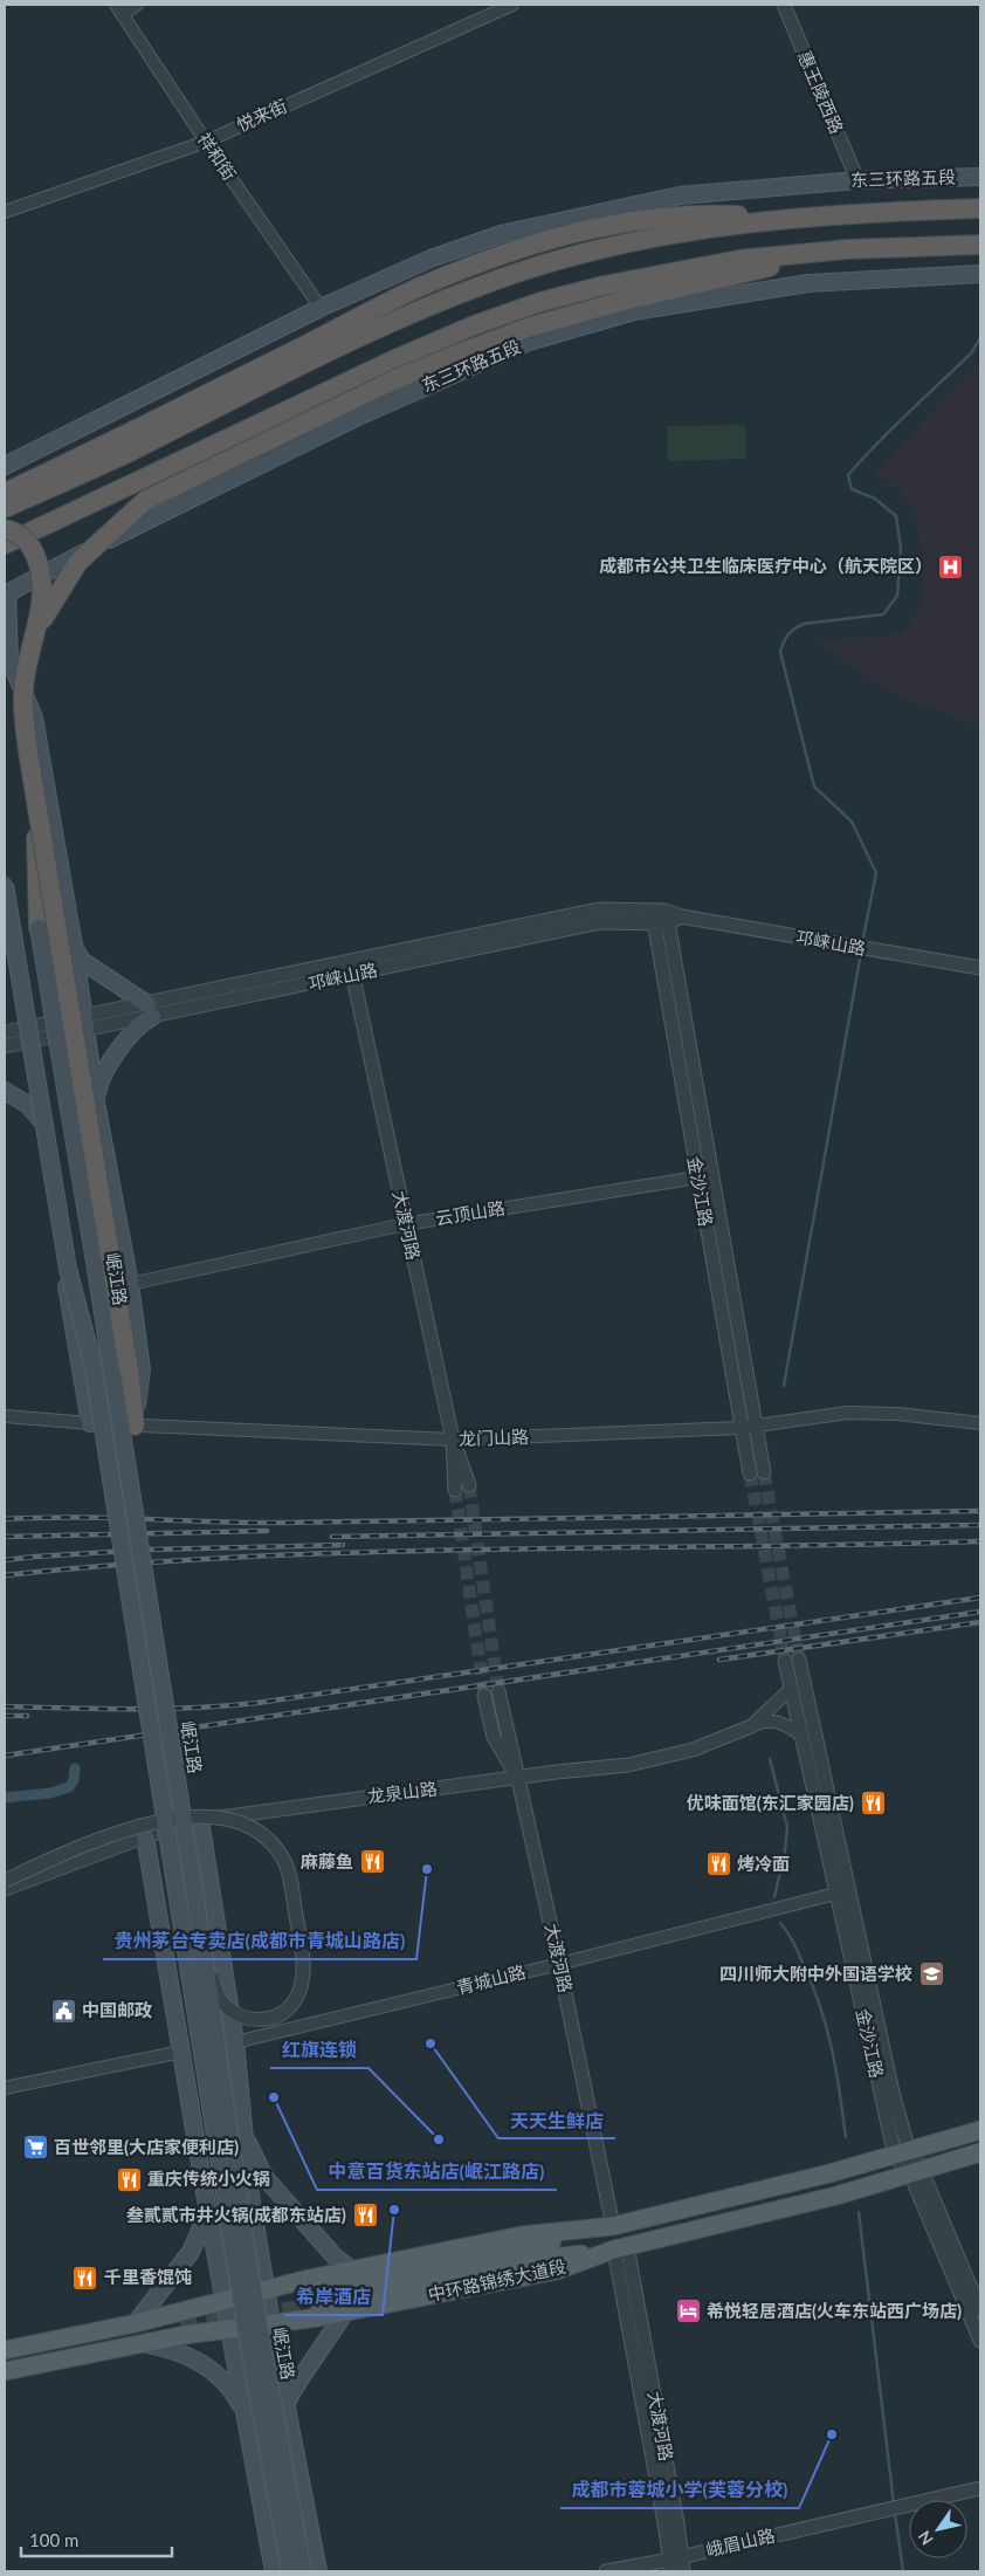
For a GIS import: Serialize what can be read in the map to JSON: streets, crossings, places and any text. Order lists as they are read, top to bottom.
{
  "streets": {
    "highway": ["东三环路五段"],
    "main road": ["岷江路", "中环路锦绣大道段"],
    "street": [
      "惠王陵西路",
      "悦来街",
      "祥和街",
      "邛崃山路",
      "金沙江路",
      "云顶山路",
      "大渡河路",
      "龙门山路",
      "龙泉山路",
      "青城山路",
      "峨眉山路"
    ]
  },
  "crossings": [
    ["惠王陵西路", "东三环路五段"],
    ["悦来街", "祥和街"],
    ["祥和街", "东三环路五段"],
    ["邛崃山路", "金沙江路"],
    ["邛崃山路", "大渡河路"],
    ["金沙江路", "云顶山路"],
    ["金沙江路", "龙门山路"],
    ["金沙江路", "龙泉山路"],
    ["金沙江路", "青城山路"],
    ["金沙江路", "中环路锦绣大道段"],
    ["云顶山路", "大渡河路"],
    ["大渡河路", "龙门山路"],
    ["大渡河路", "龙泉山路"],
    ["大渡河路", "青城山路"],
    ["大渡河路", "中环路锦绣大道段"],
    ["大渡河路", "峨眉山路"],
    ["岷江路", "龙泉山路"],
    ["岷江路", "青城山路"],
    ["岷江路", "中环路锦绣大道段"]
  ],
  "places": {
    "hospital": ["成都市公共卫生临床医疗中心（航天院区）"],
    "restaurant": [
      "优味面馆(东汇家园店)",
      "麻藤鱼",
      "烤冷面",
      "重庆传统小火锅",
      "叁贰贰市井火锅(成都东站店)",
      "千里香馄饨"
    ],
    "other": [
      "贵州茅台专卖店(成都市青城山路店)",
      "天天生鲜店",
      "中意百货东站店(岷江路店)",
      "红旗连锁",
      "希岸酒店",
      "成都市蓉城小学(芙蓉分校)"
    ],
    "school or university": ["四川师大附中外国语学校"],
    "public building": ["中国邮政"],
    "supermarket": ["百世邻里(大店家便利店)"],
    "hotel": ["希悦轻居酒店(火车东站西广场店)"]
  },
  "scale_bar": "100 m",
  "north": "bottom left"
}
